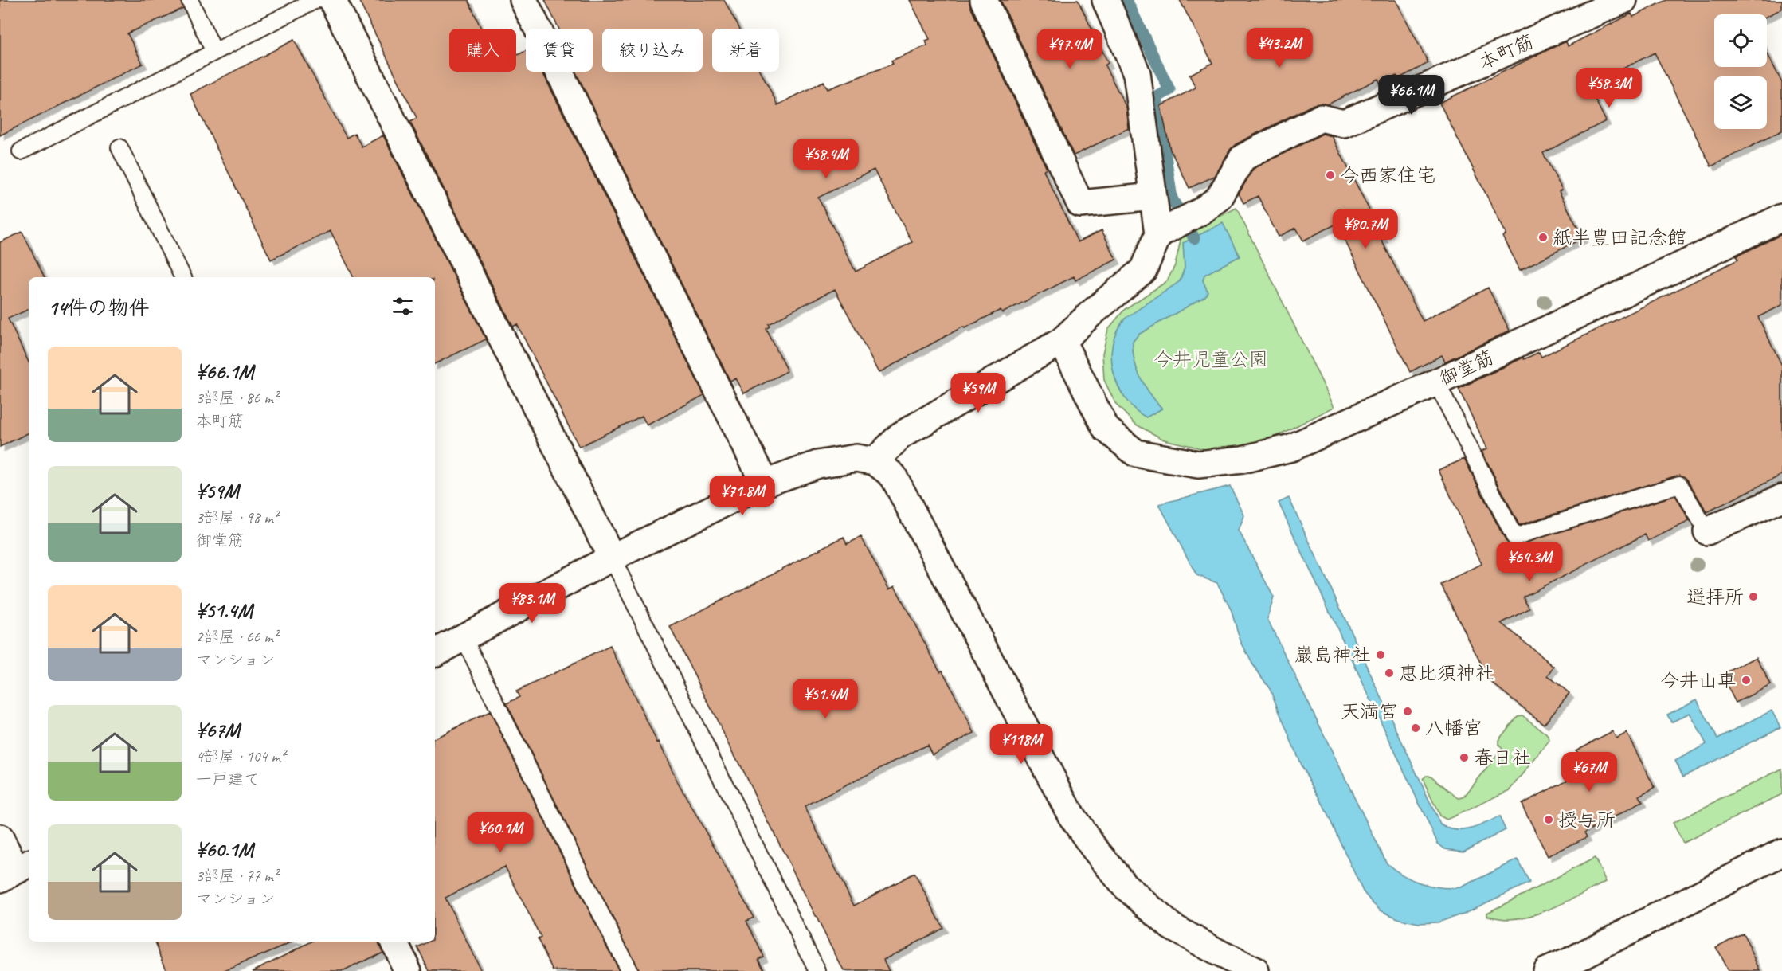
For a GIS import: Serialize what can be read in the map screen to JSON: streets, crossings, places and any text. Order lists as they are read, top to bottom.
{
  "streets": {
    "street": ["本町筋", "御堂筋"]
  },
  "parks": ["今井児童公園"],
  "places": [
    "今西家住宅",
    "紙半豊田記念館",
    "遥拝所",
    "巖島神社",
    "恵比須神社",
    "今井山車",
    "天満宮",
    "八幡宮",
    "春日社",
    "授与所"
  ],
  "page": {
    "price": [
      "¥43.2M",
      "¥97.4M",
      "¥58.3M",
      "¥66.1M",
      "¥58.4M",
      "¥80.7M",
      "¥59M",
      "¥71.8M",
      "¥64.3M",
      "¥83.1M",
      "¥51.4M",
      "¥118M",
      "¥67M",
      "¥60.1M"
    ],
    "chip": [
      "購入",
      "賃貸",
      "絞り込み",
      "新着"
    ],
    "heading": "14件の物件",
    "list": [
      {
        "name": "¥66.1M",
        "note": "3部屋 · 86 m² · 本町筋"
      },
      {
        "name": "¥59M",
        "note": "3部屋 · 98 m² · 御堂筋"
      },
      {
        "name": "¥51.4M",
        "note": "2部屋 · 66 m² · マンション"
      },
      {
        "name": "¥67M",
        "note": "4部屋 · 104 m² · 一戸建て"
      },
      {
        "name": "¥60.1M",
        "note": "3部屋 · 77 m² · マンション"
      }
    ]
  }
}
